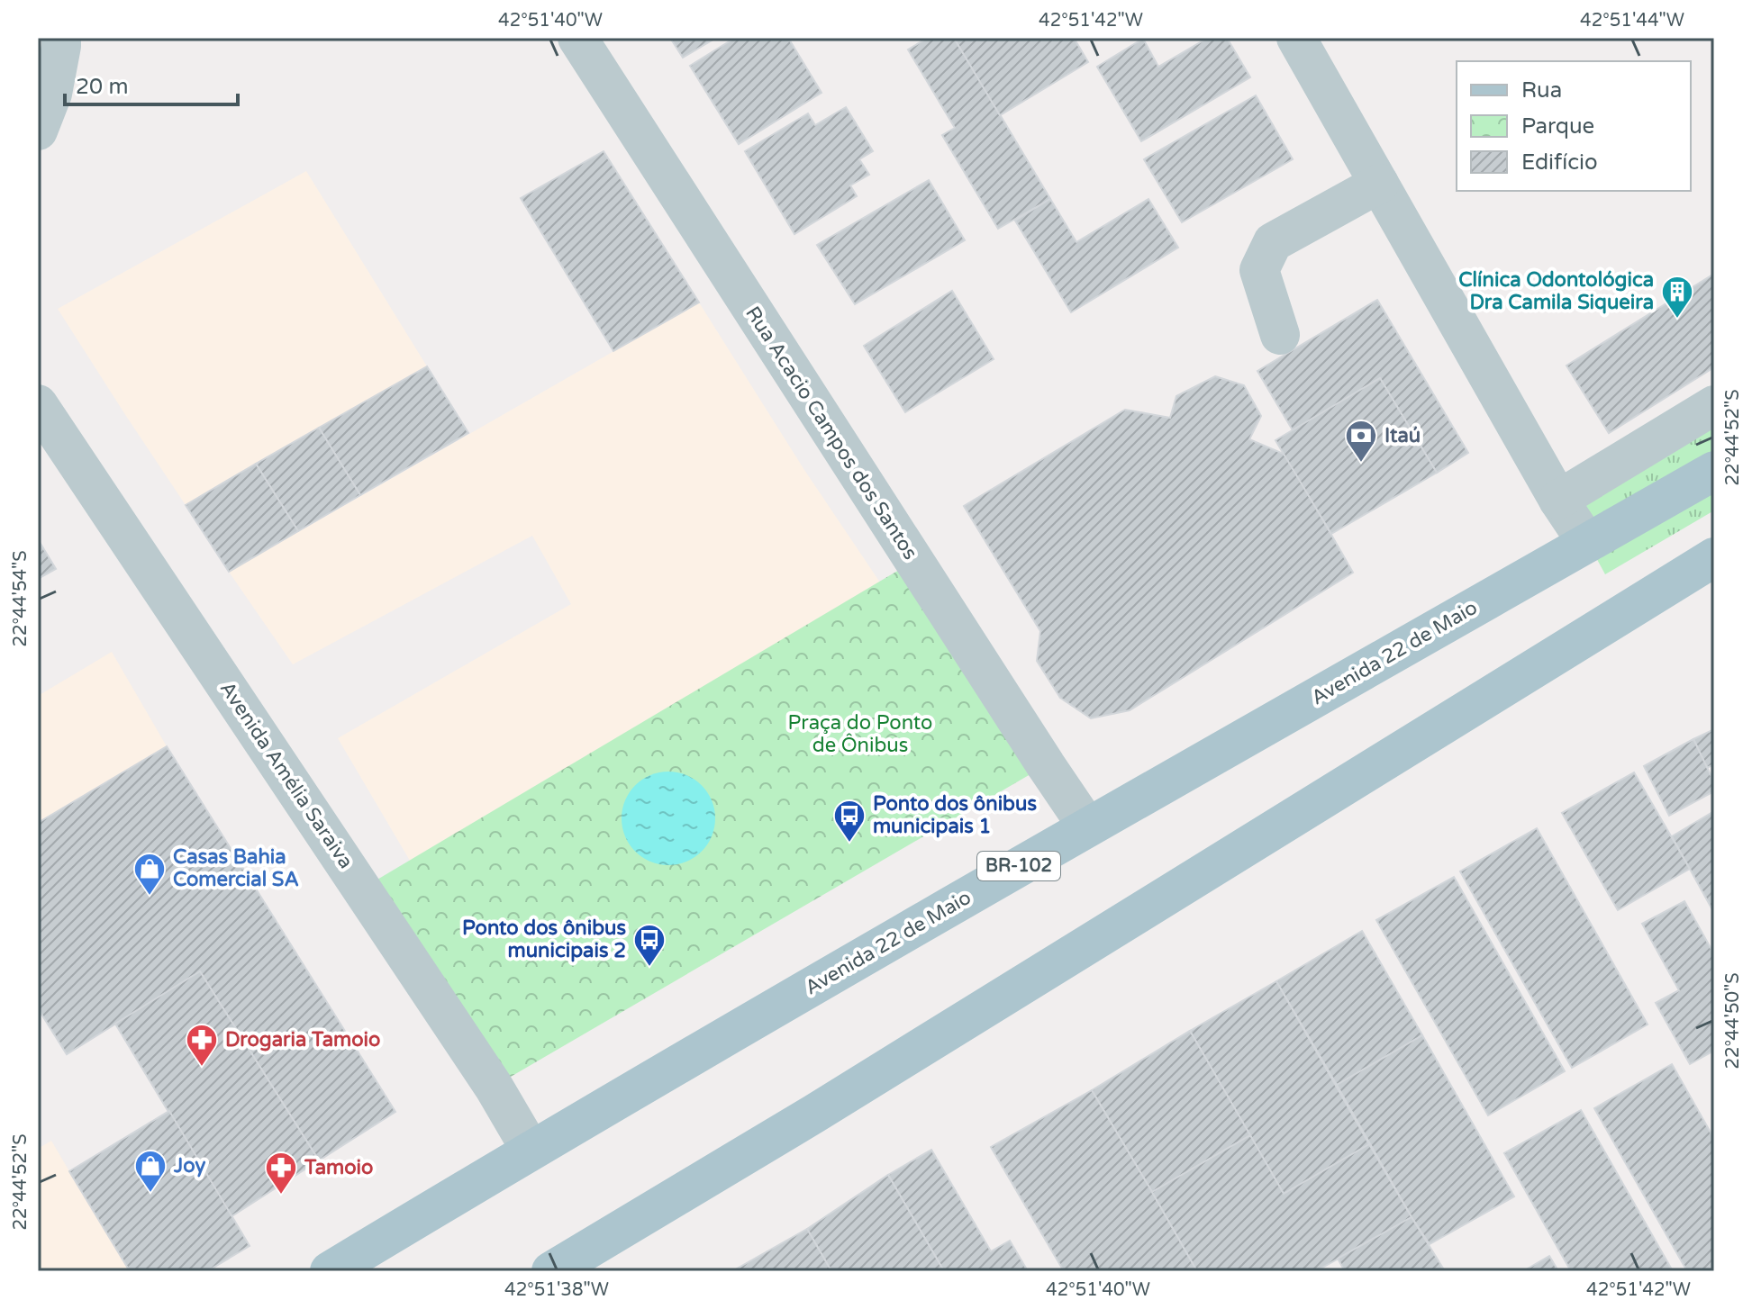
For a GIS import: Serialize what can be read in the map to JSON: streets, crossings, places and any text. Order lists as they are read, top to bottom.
{
  "streets": {
    "main road": ["Avenida 22 de Maio", "BR-102"],
    "street": ["Rua Acacio Campos dos Santos", "Avenida Amélia Saraiva"]
  },
  "crossings": [
    ["Rua Acacio Campos dos Santos", "Avenida 22 de Maio"],
    ["Avenida 22 de Maio", "Avenida Amélia Saraiva"]
  ],
  "parks": ["Praça do Ponto de Ônibus"],
  "places": {
    "building": ["Clínica Odontológica Dra Camila Siqueira"],
    "bank": ["Itaú"],
    "bus stop": ["Ponto dos ônibus municipais 1", "Ponto dos ônibus municipais 2"],
    "shop": ["Casas Bahia Comercial SA", "Joy"],
    "pharmacy": ["Drogaria Tamoio", "Tamoio"]
  },
  "legend": ["Rua", "Parque", "Edifício"],
  "scale_bar": "20 m",
  "coordinates": [
    "42°51'40\"W",
    "42°51'42\"W",
    "42°51'44\"W",
    "22°44'52\"S",
    "22°44'54\"S",
    "22°44'50\"S",
    "42°51'38\"W"
  ]
}
